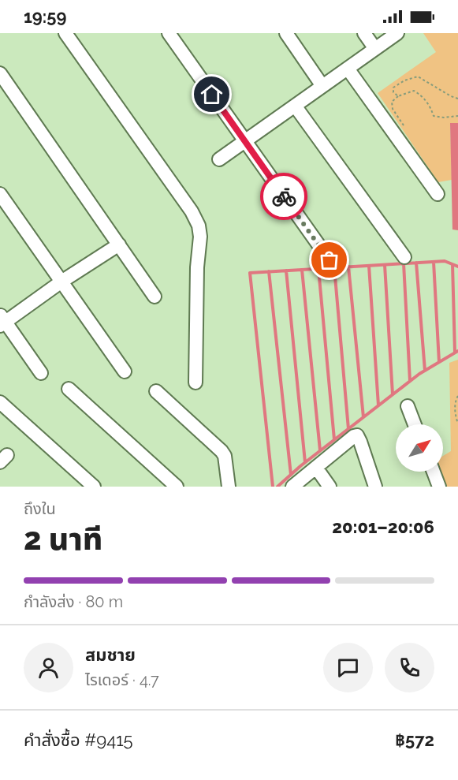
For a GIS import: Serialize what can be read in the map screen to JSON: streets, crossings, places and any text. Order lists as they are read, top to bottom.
{
  "north": "top right",
  "page": {
    "status": "19:59",
    "heading": ["2 นาที", "ถึงใน", "20:01–20:06"],
    "panel": [
      "สมชาย",
      "ไรเดอร์ · 4.7",
      "คำสั่งซื้อ #9415",
      "฿572"
    ],
    "bar": "กำลังส่ง · 80 m"
  }
}
